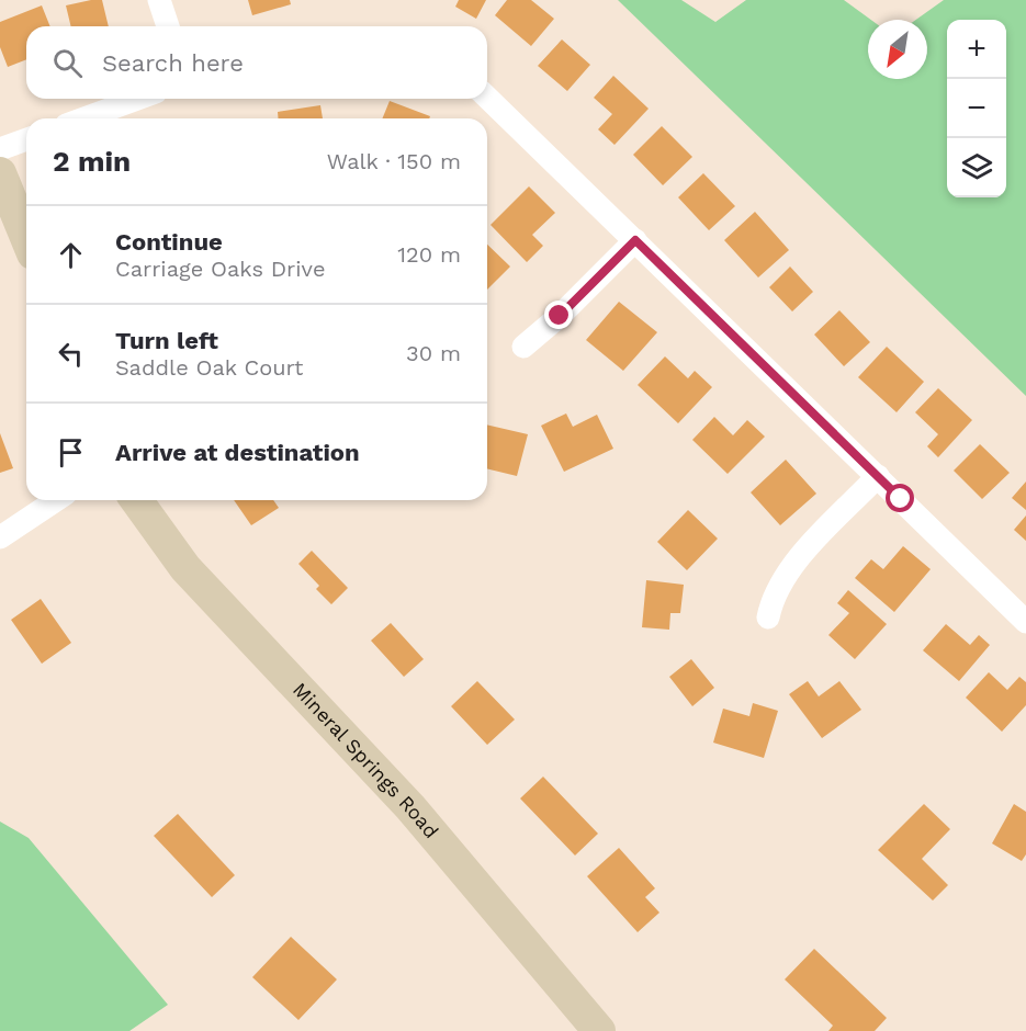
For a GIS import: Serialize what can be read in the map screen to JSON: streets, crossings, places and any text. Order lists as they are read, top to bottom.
{
  "streets": {
    "street": ["Mineral Springs Road"]
  },
  "north": "bottom left",
  "page": {
    "map_buttons": ["+", "−"],
    "search": "Search here",
    "heading": ["2 min", "Walk · 150 m"],
    "list": [
      ["Continue", "Carriage Oaks Drive", "120 m"],
      ["Turn left", "Saddle Oak Court", "30 m"],
      "Arrive at destination"
    ]
  }
}
